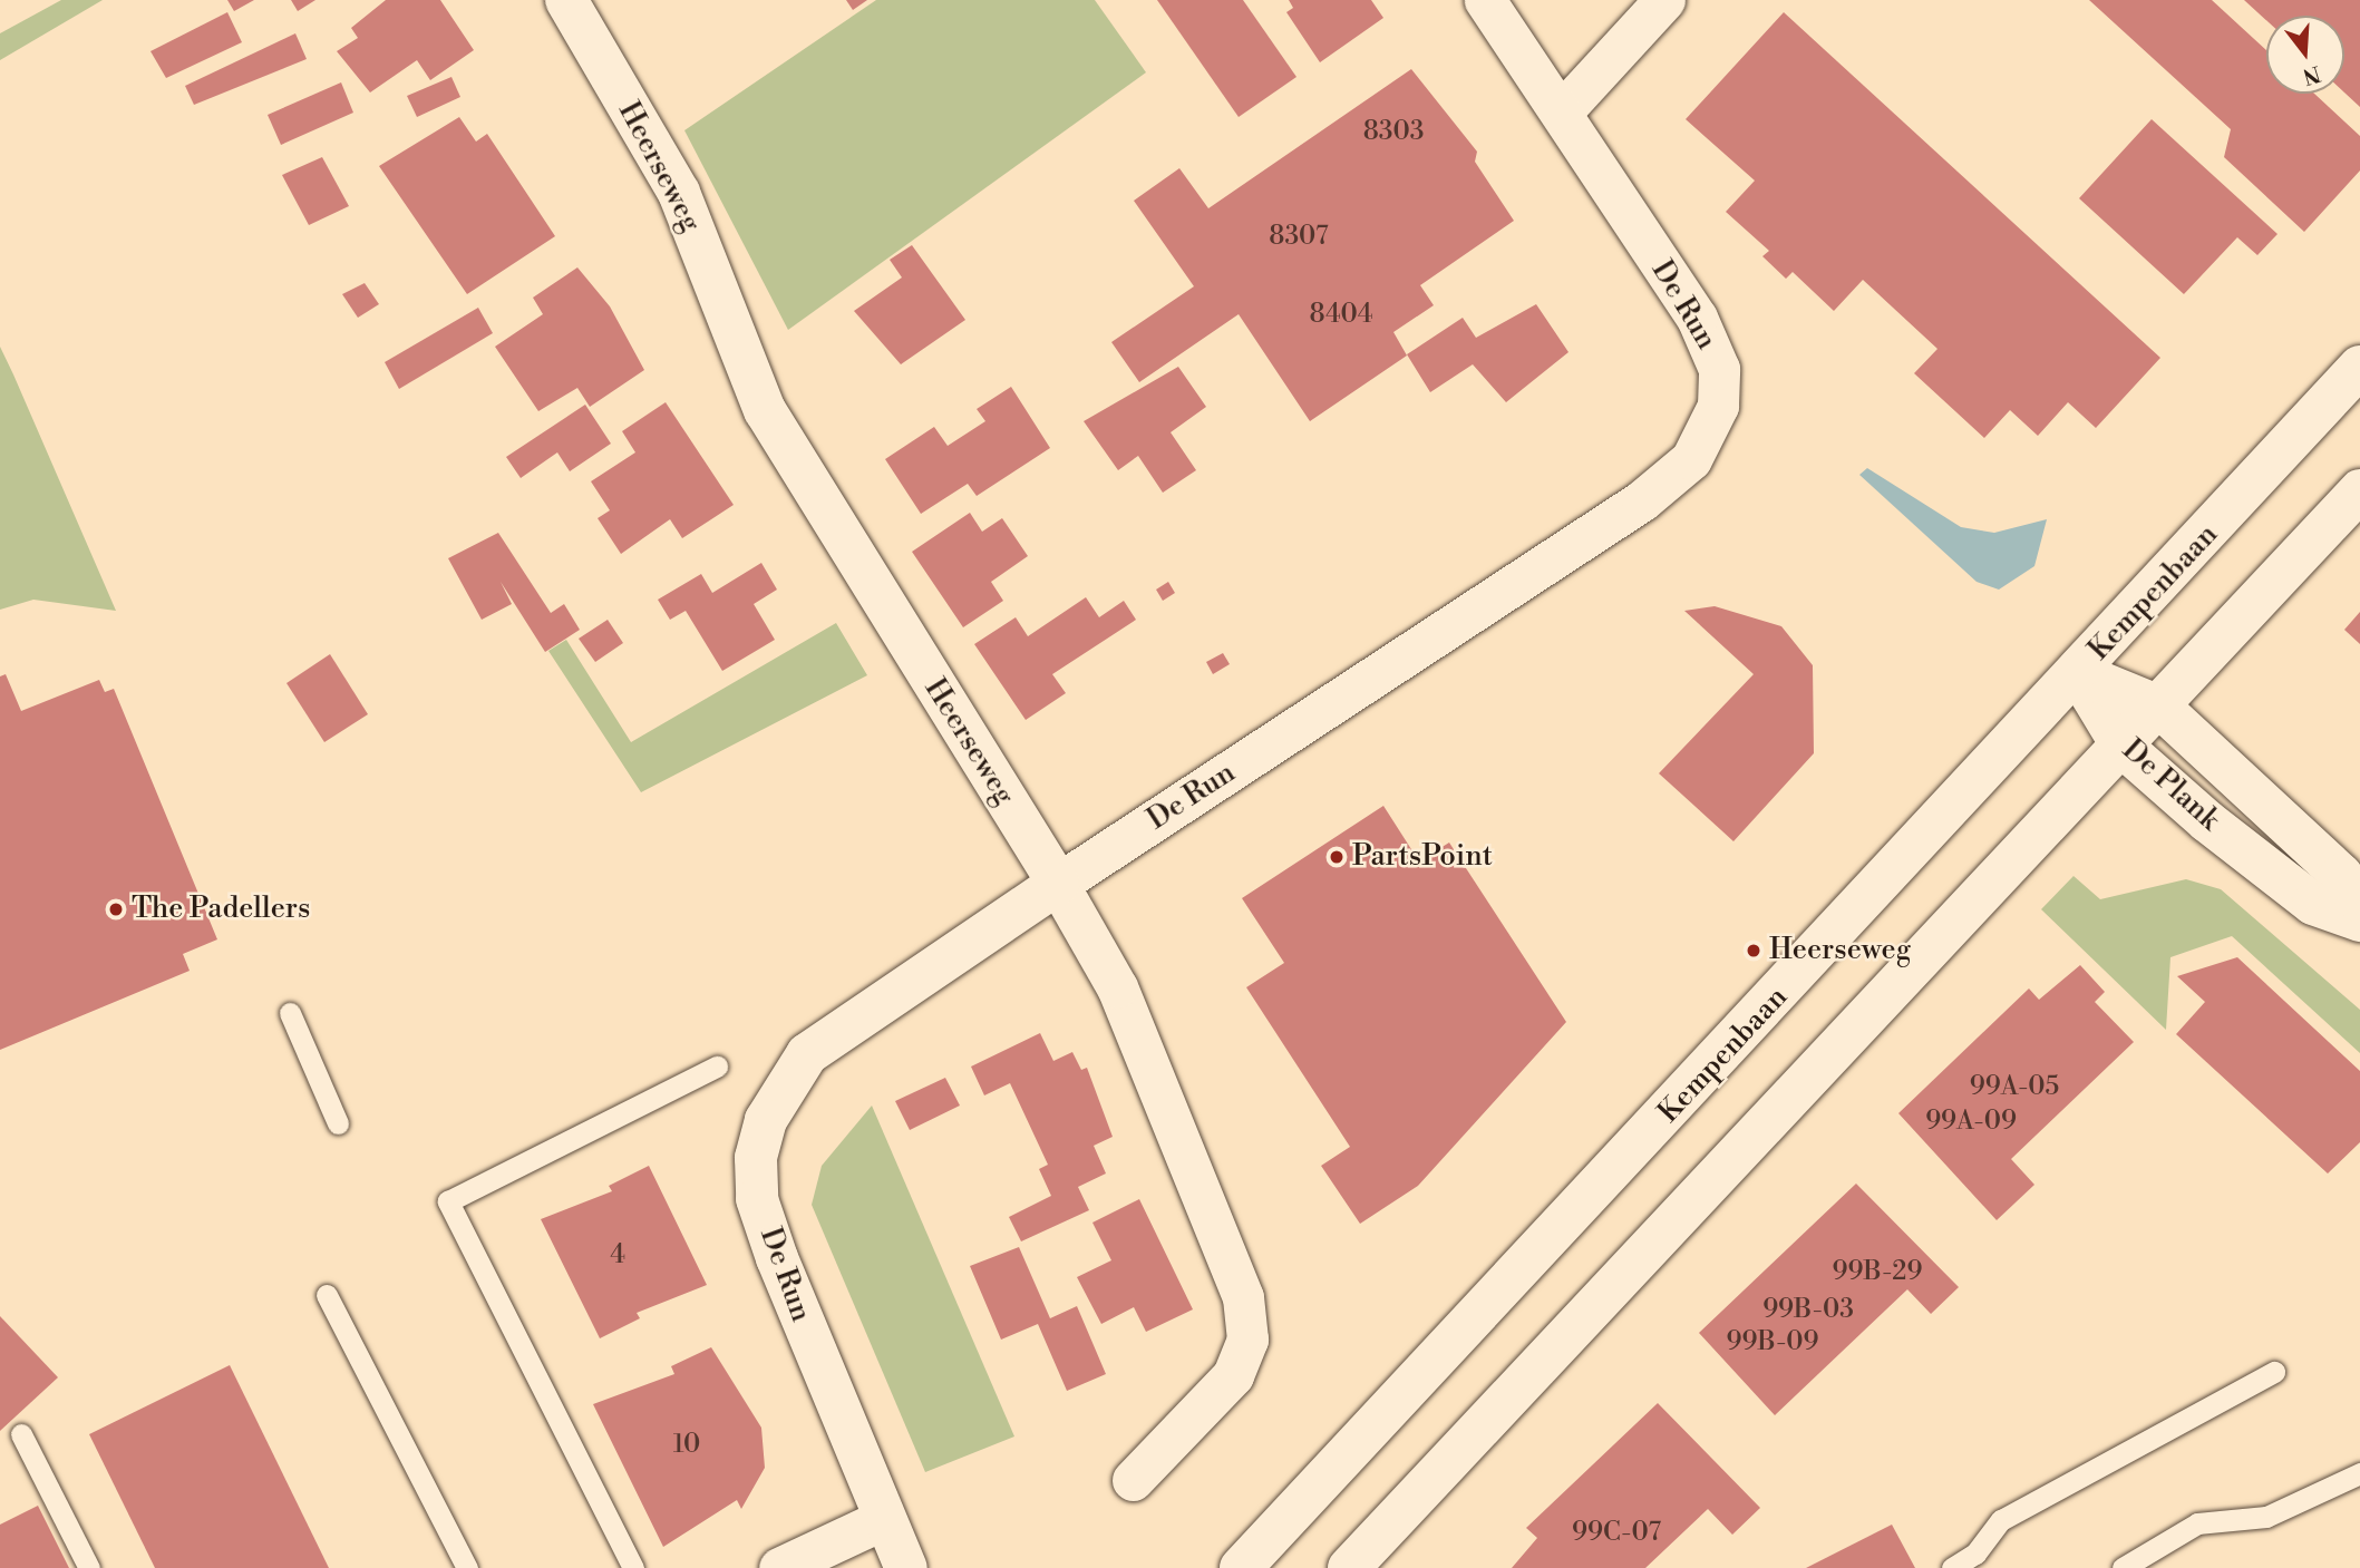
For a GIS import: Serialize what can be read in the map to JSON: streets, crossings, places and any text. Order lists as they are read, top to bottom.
{
  "streets": {
    "main road": [
      "Heerseweg",
      "De Run",
      "Kempenbaan",
      "De Plank"
    ]
  },
  "crossings": [
    ["Heerseweg", "De Run"],
    ["Kempenbaan", "De Plank"]
  ],
  "places": ["PartsPoint", "The Padellers", "Heerseweg"],
  "house_numbers": [
    "8303",
    "8307",
    "8404",
    "99A-05",
    "99A-09",
    "4",
    "99B-29",
    "99B-03",
    "99B-09",
    "10",
    "99C-07"
  ],
  "north": "bottom"
}
